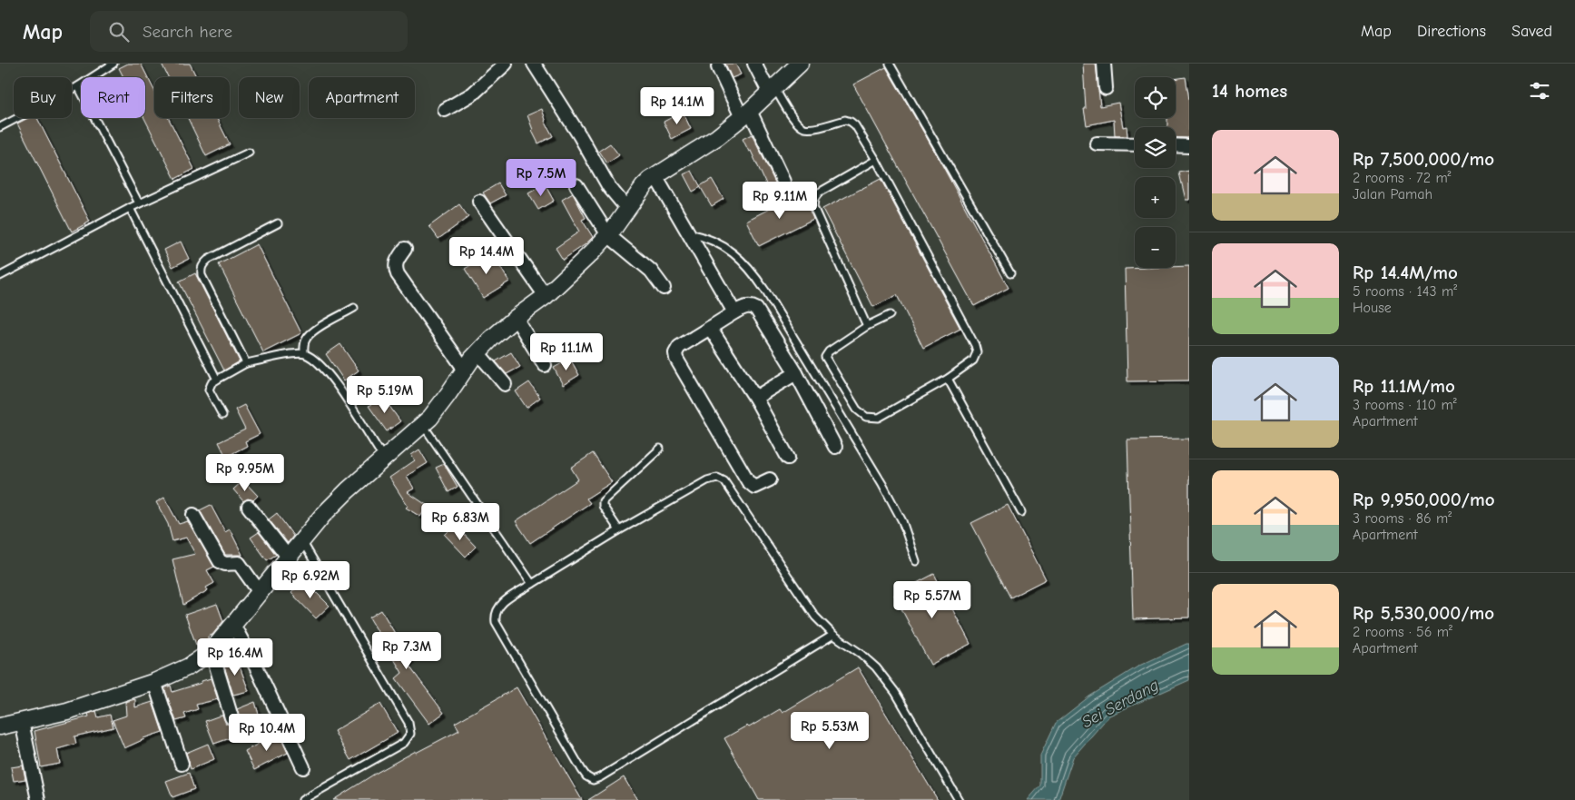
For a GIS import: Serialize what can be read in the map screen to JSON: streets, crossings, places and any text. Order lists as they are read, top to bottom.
{
  "water": ["Sei Serdang"],
  "page": {
    "header": "Map",
    "search": "Search here",
    "nav": ["Map", "Directions", "Saved"],
    "heading": "14 homes",
    "map_buttons": ["+", "−"],
    "chip": [
      "Buy",
      "Rent",
      "Filters",
      "New",
      "Apartment"
    ],
    "price": [
      "Rp 14.1M",
      "Rp 7.5M",
      "Rp 9.11M",
      "Rp 14.4M",
      "Rp 11.1M",
      "Rp 5.19M",
      "Rp 9.95M",
      "Rp 6.83M",
      "Rp 6.92M",
      "Rp 5.57M",
      "Rp 7.3M",
      "Rp 16.4M",
      "Rp 5.53M",
      "Rp 10.4M"
    ],
    "list": [
      {
        "name": "Rp 7,500,000/mo",
        "note": "2 rooms · 72 m² · Jalan Pamah"
      },
      {
        "name": "Rp 14.4M/mo",
        "note": "5 rooms · 143 m² · House"
      },
      {
        "name": "Rp 11.1M/mo",
        "note": "3 rooms · 110 m² · Apartment"
      },
      {
        "name": "Rp 9,950,000/mo",
        "note": "3 rooms · 86 m² · Apartment"
      },
      {
        "name": "Rp 5,530,000/mo",
        "note": "2 rooms · 56 m² · Apartment"
      }
    ]
  }
}
